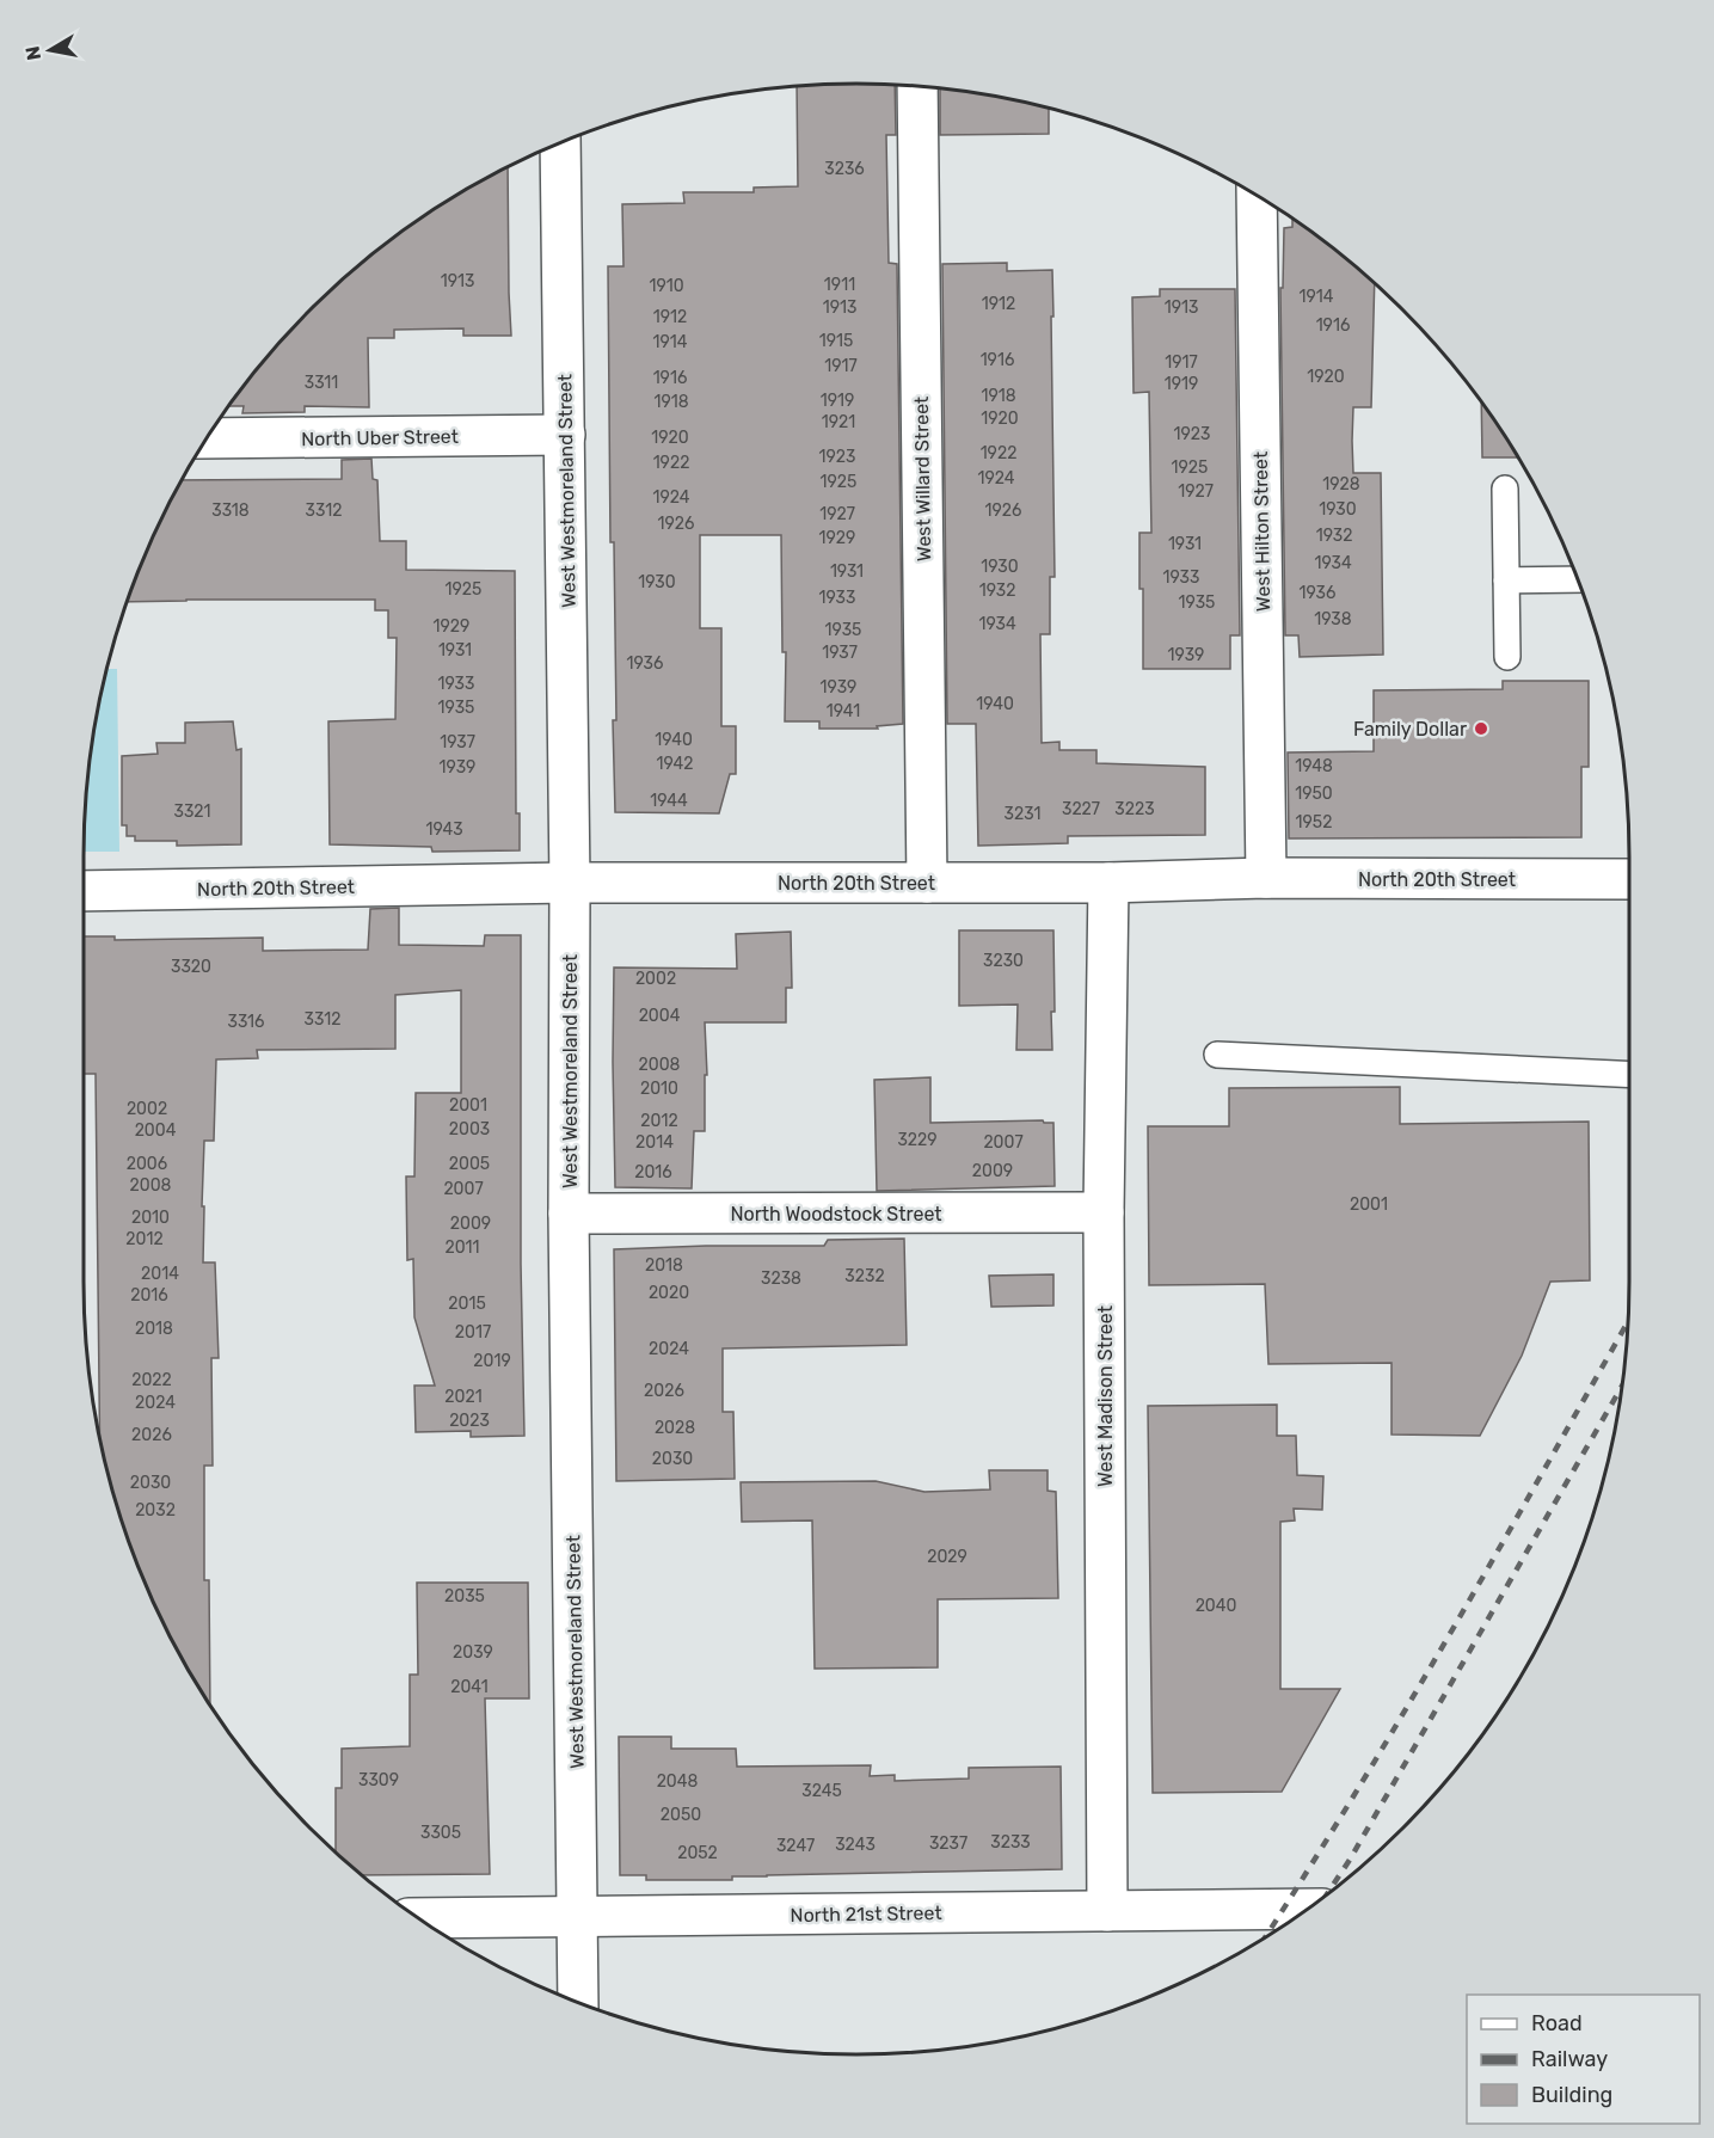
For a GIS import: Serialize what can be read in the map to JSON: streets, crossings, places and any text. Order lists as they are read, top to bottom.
{
  "streets": {
    "street": [
      "North Uber Street",
      "West Willard Street",
      "West Westmoreland Street",
      "West Hilton Street",
      "North 20th Street",
      "North Woodstock Street",
      "West Madison Street",
      "North 21st Street"
    ]
  },
  "crossings": [
    ["North Uber Street", "West Westmoreland Street"],
    ["West Willard Street", "North 20th Street"],
    ["West Westmoreland Street", "North 20th Street"],
    ["West Westmoreland Street", "North Woodstock Street"],
    ["West Westmoreland Street", "North 21st Street"],
    ["West Hilton Street", "North 20th Street"],
    ["North 20th Street", "West Madison Street"],
    ["North Woodstock Street", "West Madison Street"],
    ["West Madison Street", "North 21st Street"]
  ],
  "places": ["Family Dollar"],
  "house_numbers": [
    "3236",
    "1913",
    "1911",
    "1910",
    "1914",
    "1912",
    "1913",
    "1913",
    "1912",
    "1916",
    "1915",
    "1914",
    "1916",
    "1917",
    "1917",
    "1920",
    "1916",
    "3311",
    "1919",
    "1918",
    "1919",
    "1918",
    "1920",
    "1921",
    "1923",
    "1920",
    "1922",
    "1923",
    "1922",
    "1925",
    "1924",
    "1925",
    "1928",
    "1927",
    "1924",
    "1930",
    "3318",
    "3312",
    "1926",
    "1927",
    "1926",
    "1932",
    "1929",
    "1931",
    "1934",
    "1930",
    "1931",
    "1933",
    "1930",
    "1925",
    "1932",
    "1936",
    "1933",
    "1935",
    "1938",
    "1934",
    "1929",
    "1935",
    "1931",
    "1937",
    "1939",
    "1936",
    "1933",
    "1939",
    "1940",
    "1935",
    "1941",
    "1940",
    "1937",
    "1942",
    "1948",
    "1939",
    "1950",
    "1944",
    "3227",
    "3223",
    "3321",
    "3231",
    "1952",
    "1943",
    "3230",
    "3320",
    "2002",
    "2004",
    "3312",
    "3316",
    "2008",
    "2010",
    "2001",
    "2002",
    "2012",
    "2003",
    "2004",
    "3229",
    "2014",
    "2007",
    "2006",
    "2005",
    "2009",
    "2016",
    "2008",
    "2007",
    "2001",
    "2010",
    "2009",
    "2012",
    "2011",
    "2018",
    "2014",
    "3232",
    "3238",
    "2020",
    "2016",
    "2015",
    "2018",
    "2017",
    "2024",
    "2019",
    "2022",
    "2026",
    "2021",
    "2024",
    "2023",
    "2028",
    "2026",
    "2030",
    "2030",
    "2032",
    "2029",
    "2035",
    "2040",
    "2039",
    "2041",
    "3309",
    "2048",
    "3245",
    "2050",
    "3305",
    "3233",
    "3237",
    "3243",
    "3247",
    "2052"
  ],
  "legend": ["Road", "Railway", "Building"],
  "north": "left"
}
